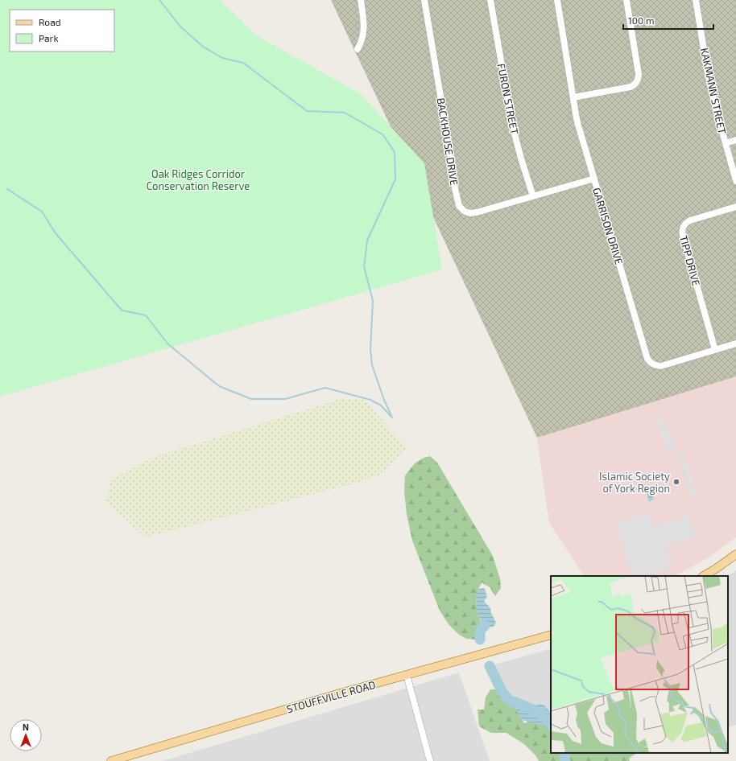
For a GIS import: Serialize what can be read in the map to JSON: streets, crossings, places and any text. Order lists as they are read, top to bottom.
{
  "streets": {
    "main road": ["STOUFFVILLE ROAD"],
    "street": [
      "KAKMANN STREET",
      "FURON STREET",
      "BACKHOUSE DRIVE",
      "GARRISON DRIVE",
      "TIPP DRIVE"
    ]
  },
  "crossings": [
    ["FURON STREET", "BACKHOUSE DRIVE"],
    ["BACKHOUSE DRIVE", "GARRISON DRIVE"],
    ["GARRISON DRIVE", "TIPP DRIVE"]
  ],
  "parks": ["Oak Ridges Corridor Conservation Reserve"],
  "places": ["Islamic Society of York Region"],
  "legend": ["Road", "Park"],
  "scale_bar": "100 m",
  "north": "top"
}
